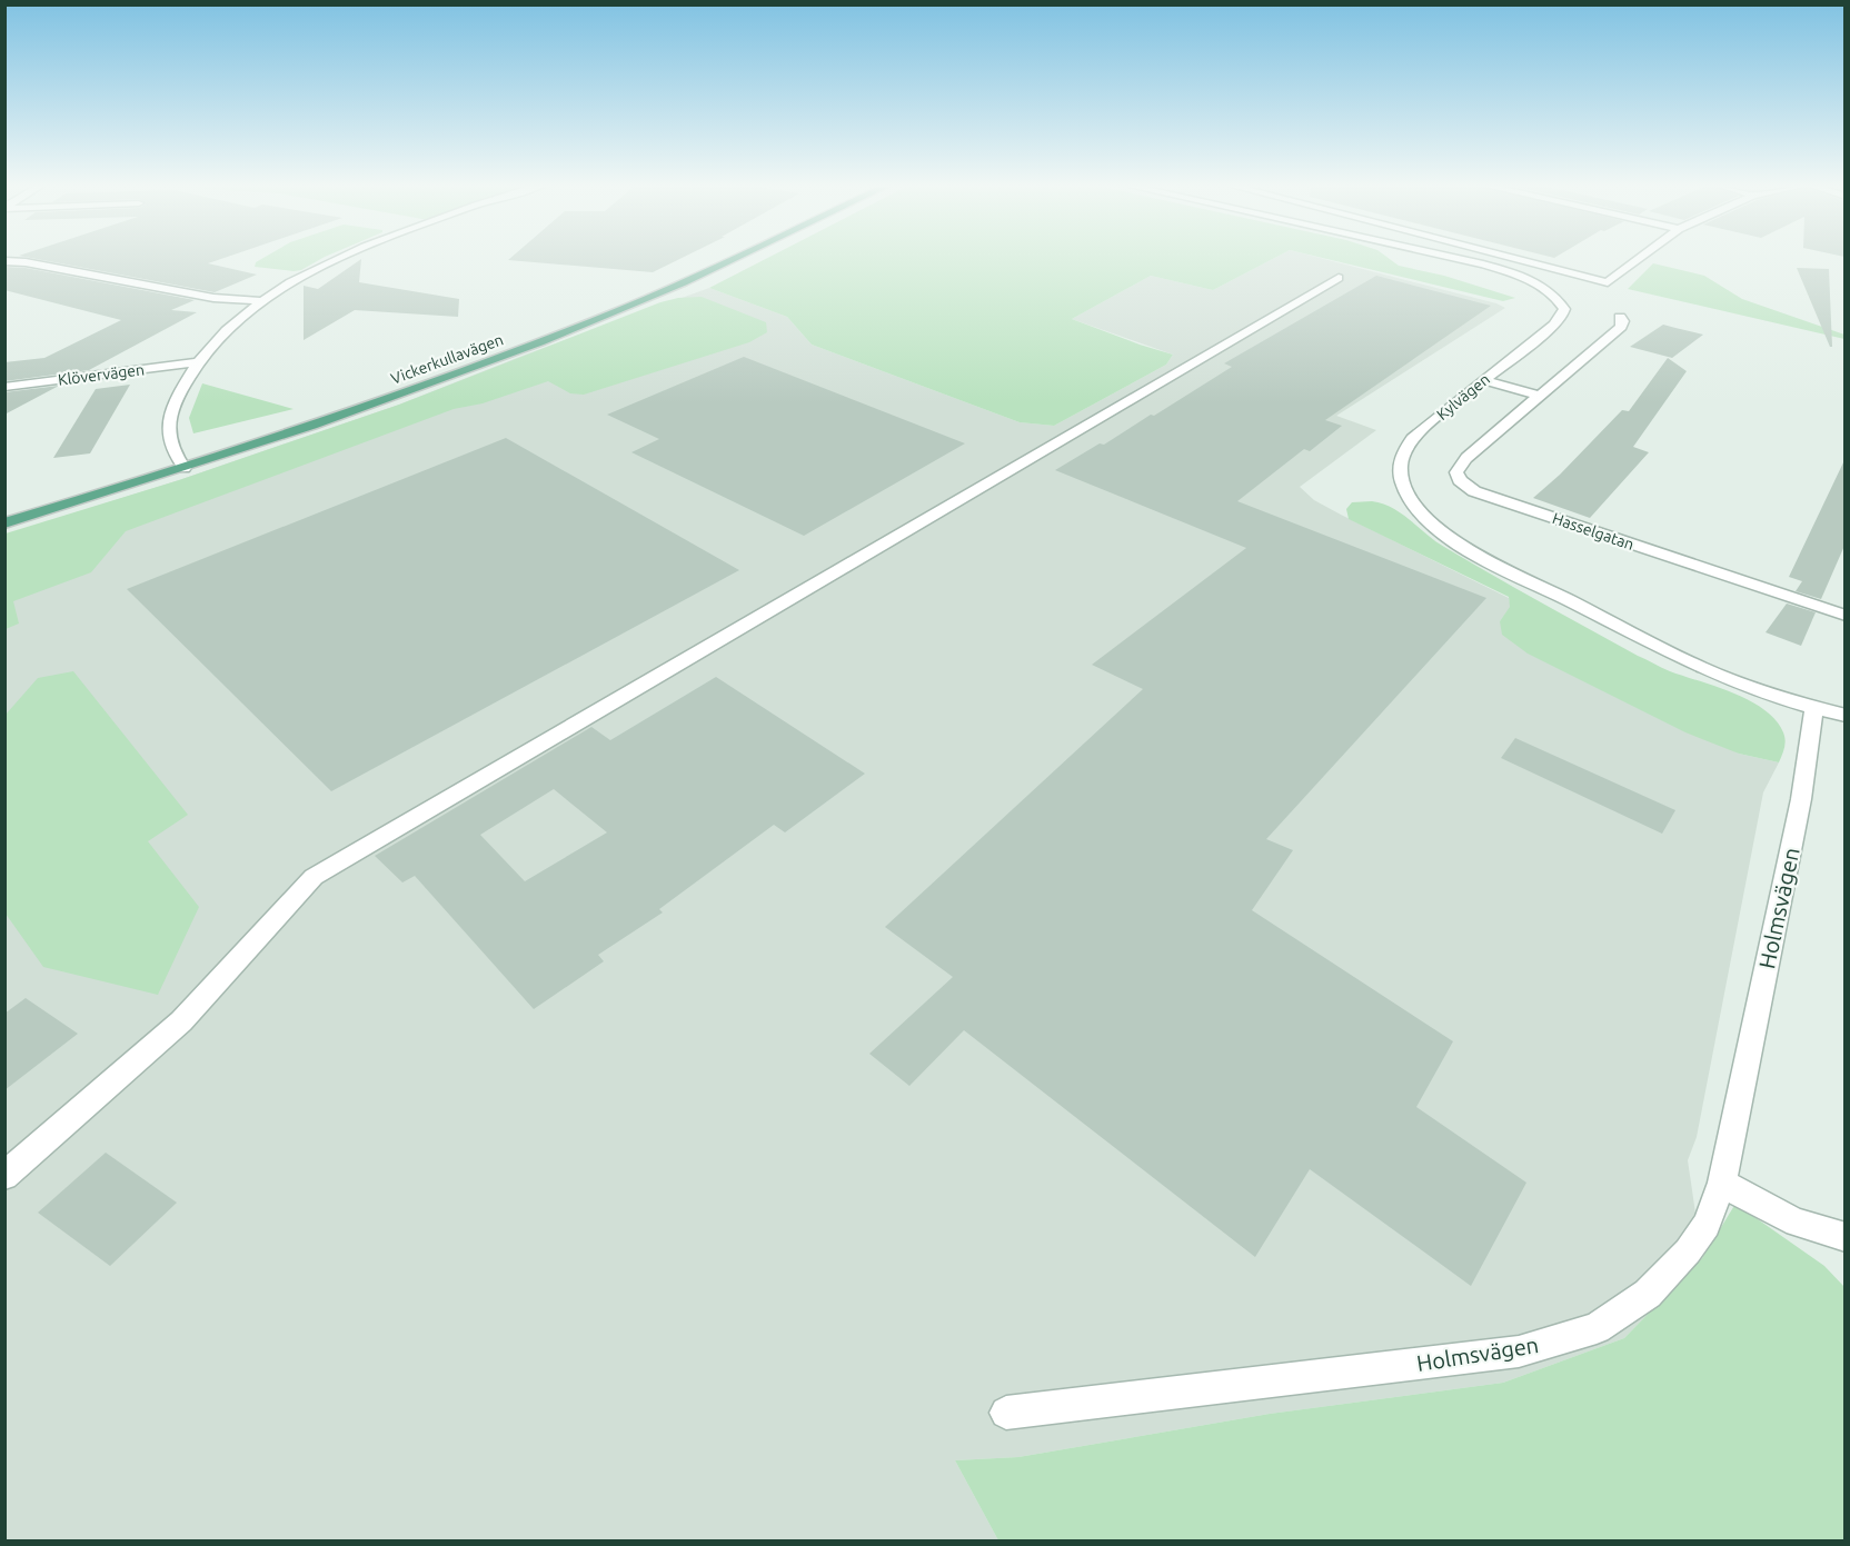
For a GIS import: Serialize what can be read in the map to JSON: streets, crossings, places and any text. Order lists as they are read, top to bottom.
{
  "streets": {
    "main road": ["Vickerkullavägen"],
    "street": [
      "Klövervägen",
      "Kylvägen",
      "Hasselgatan",
      "Holmsvägen"
    ]
  },
  "crossings": [
    ["Kylvägen", "Holmsvägen"]
  ]
}
